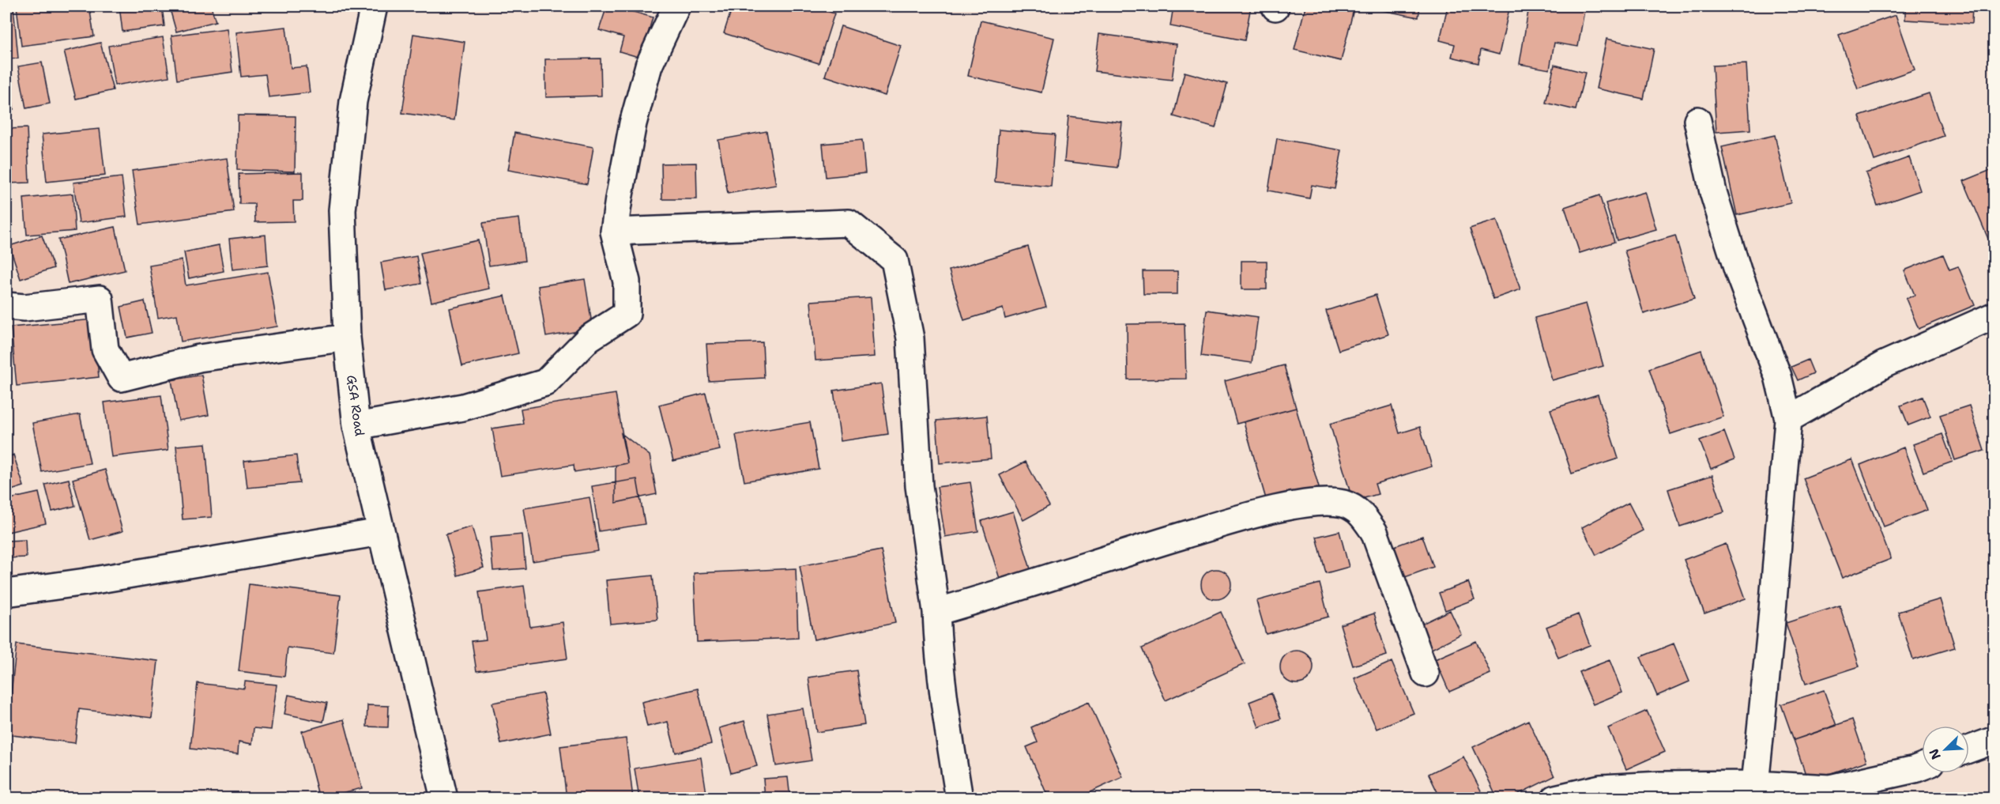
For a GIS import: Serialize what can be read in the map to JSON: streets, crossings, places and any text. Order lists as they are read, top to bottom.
{
  "streets": {
    "street": ["GSA Road"]
  },
  "north": "bottom left"
}
